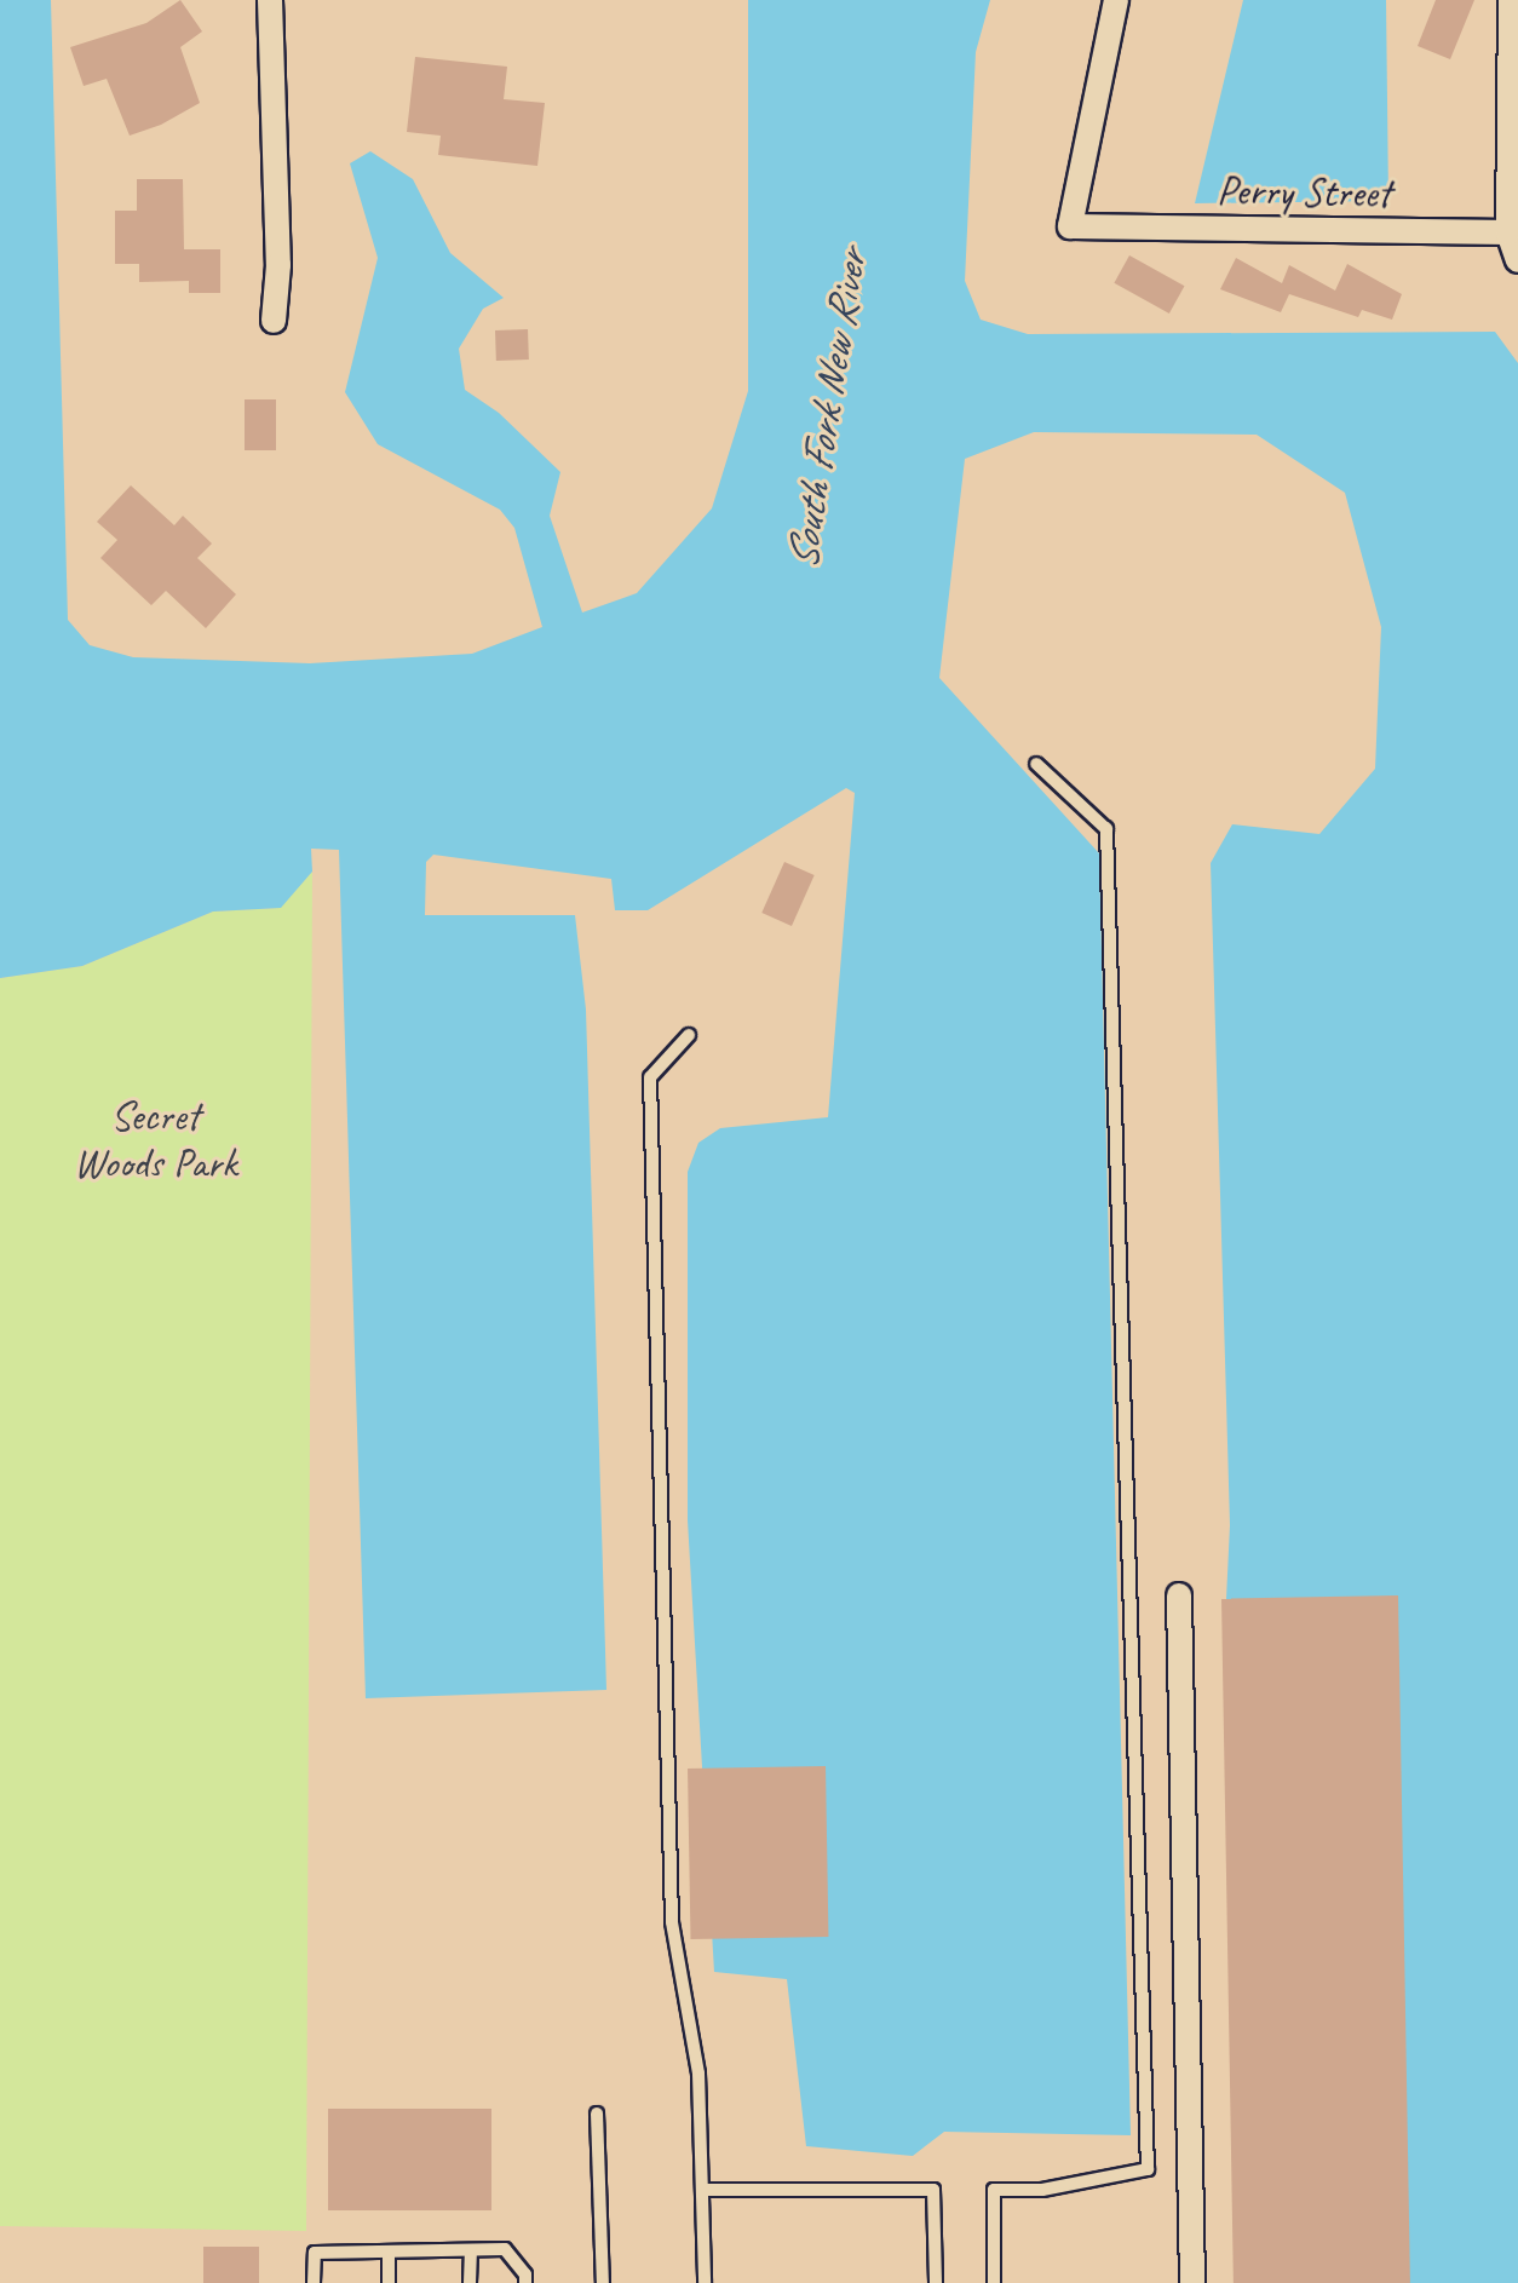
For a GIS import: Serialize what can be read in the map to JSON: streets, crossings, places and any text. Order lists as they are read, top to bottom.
{
  "streets": {
    "street": ["Perry Street"]
  },
  "water": ["South Fork New River"],
  "parks": ["Secret Woods Park"]
}
